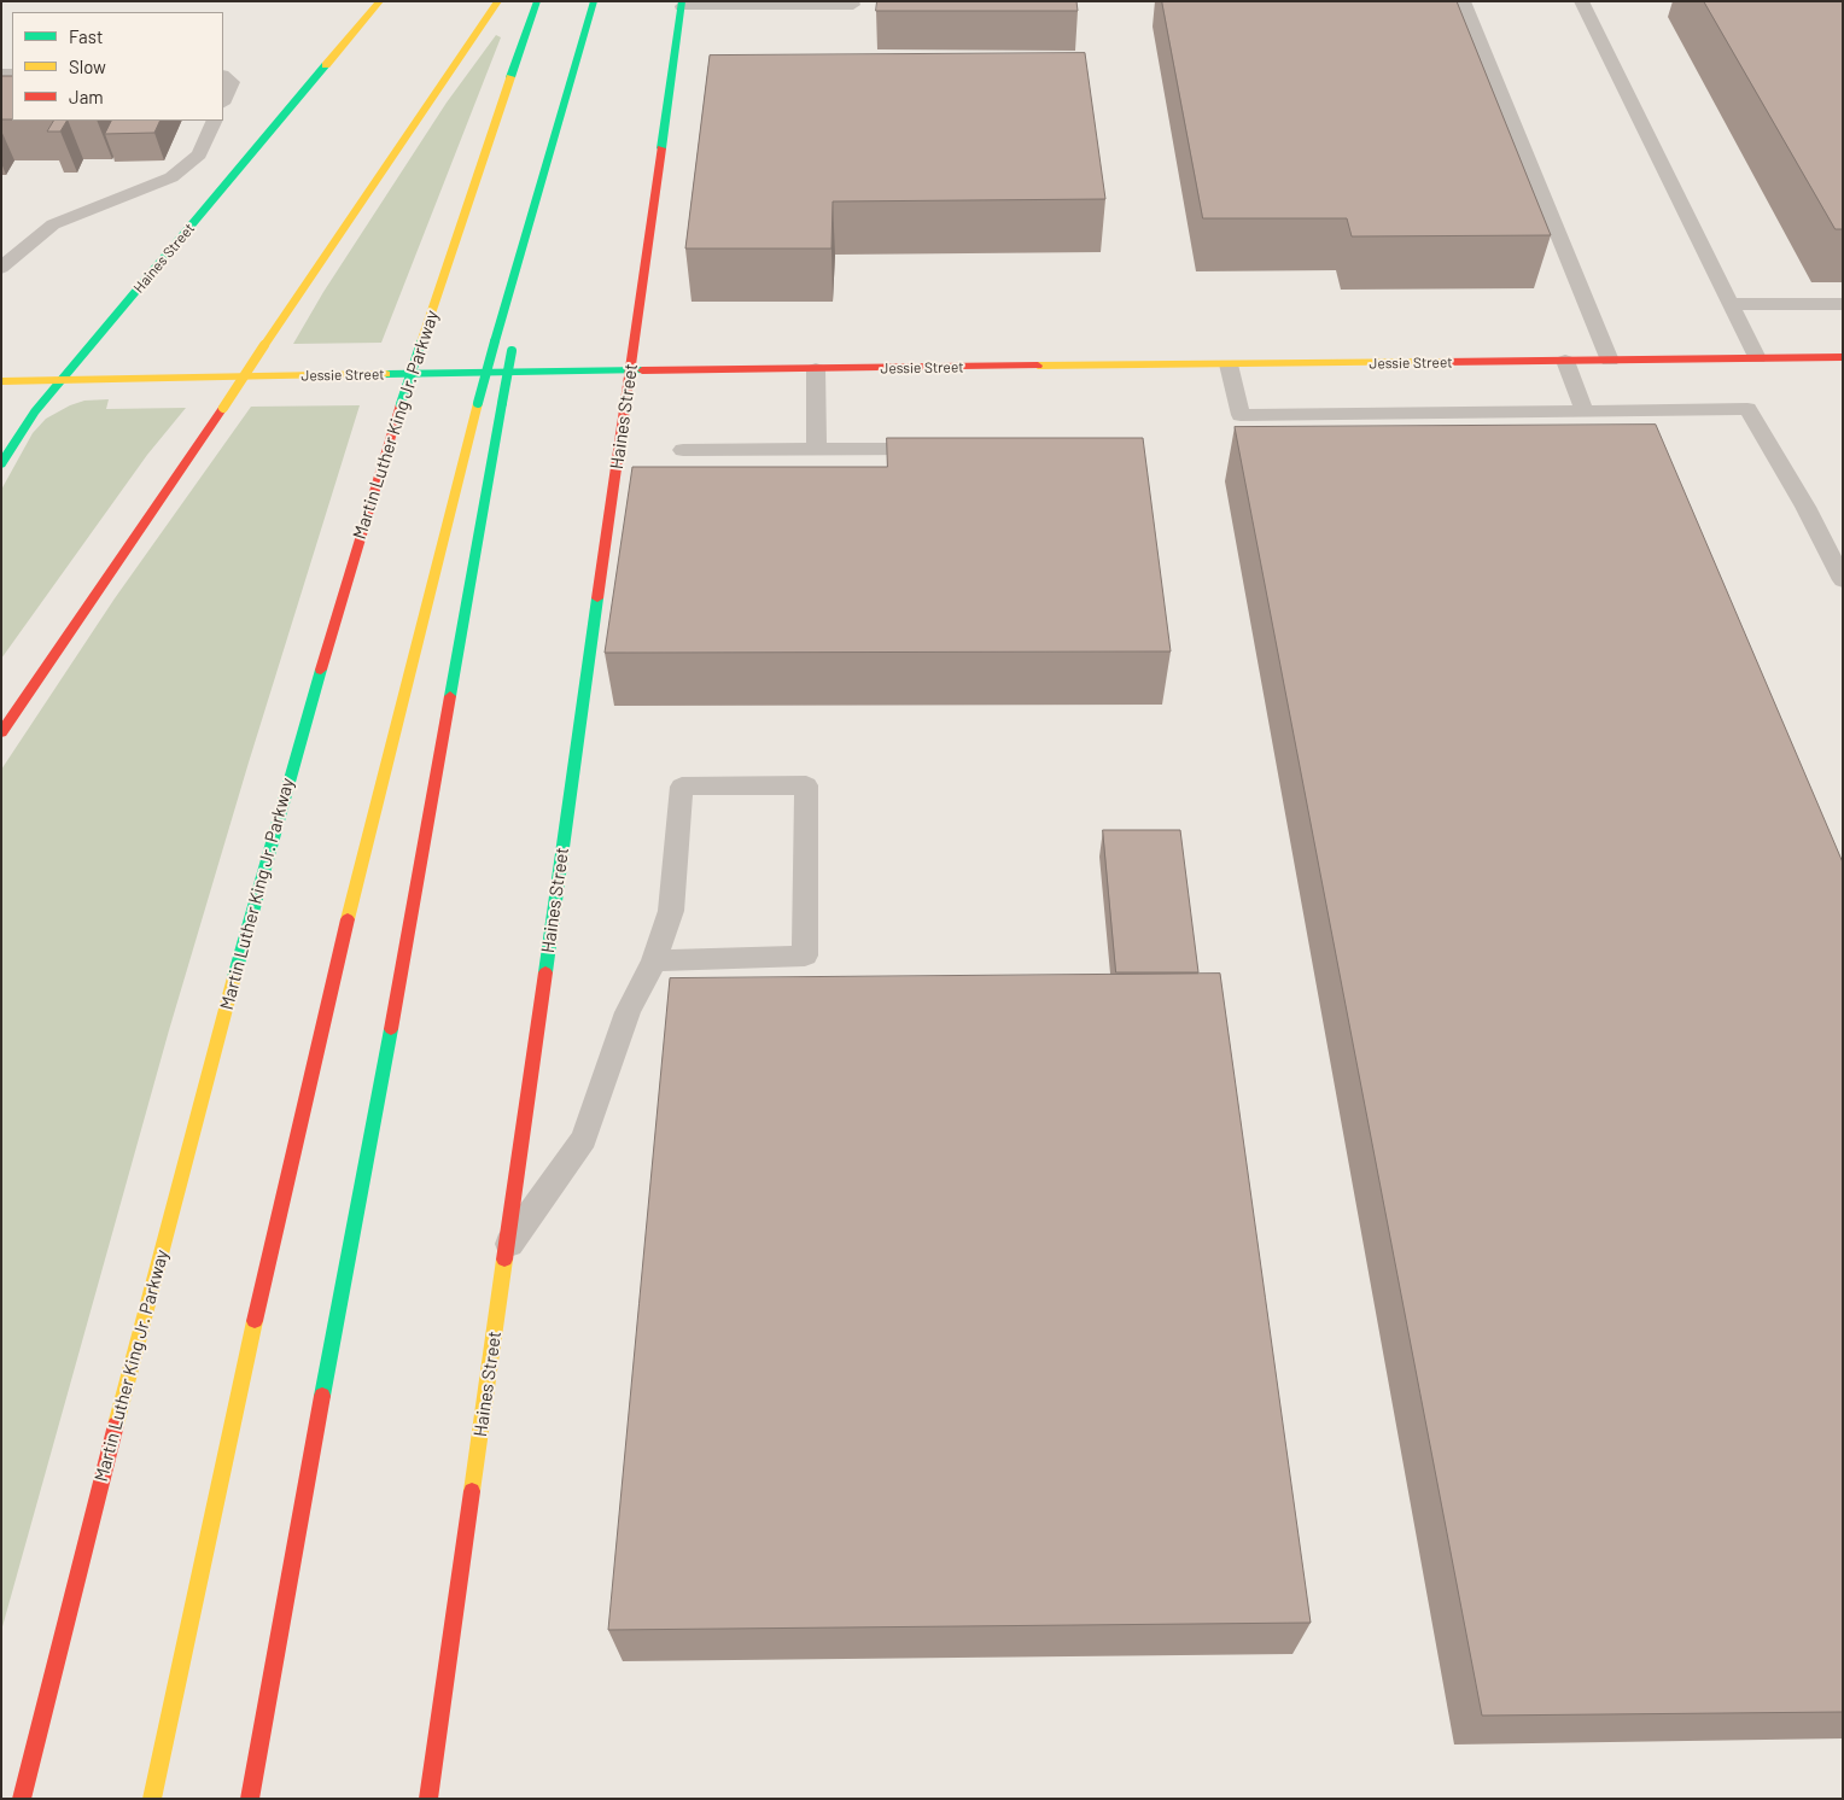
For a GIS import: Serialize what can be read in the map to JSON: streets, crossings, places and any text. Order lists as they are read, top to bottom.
{
  "streets": {
    "main road": ["Haines Street", "Jessie Street", "Martin Luther King Jr. Parkway"]
  },
  "crossings": [
    ["Haines Street", "Jessie Street"]
  ],
  "legend": ["Fast", "Slow", "Jam"]
}
